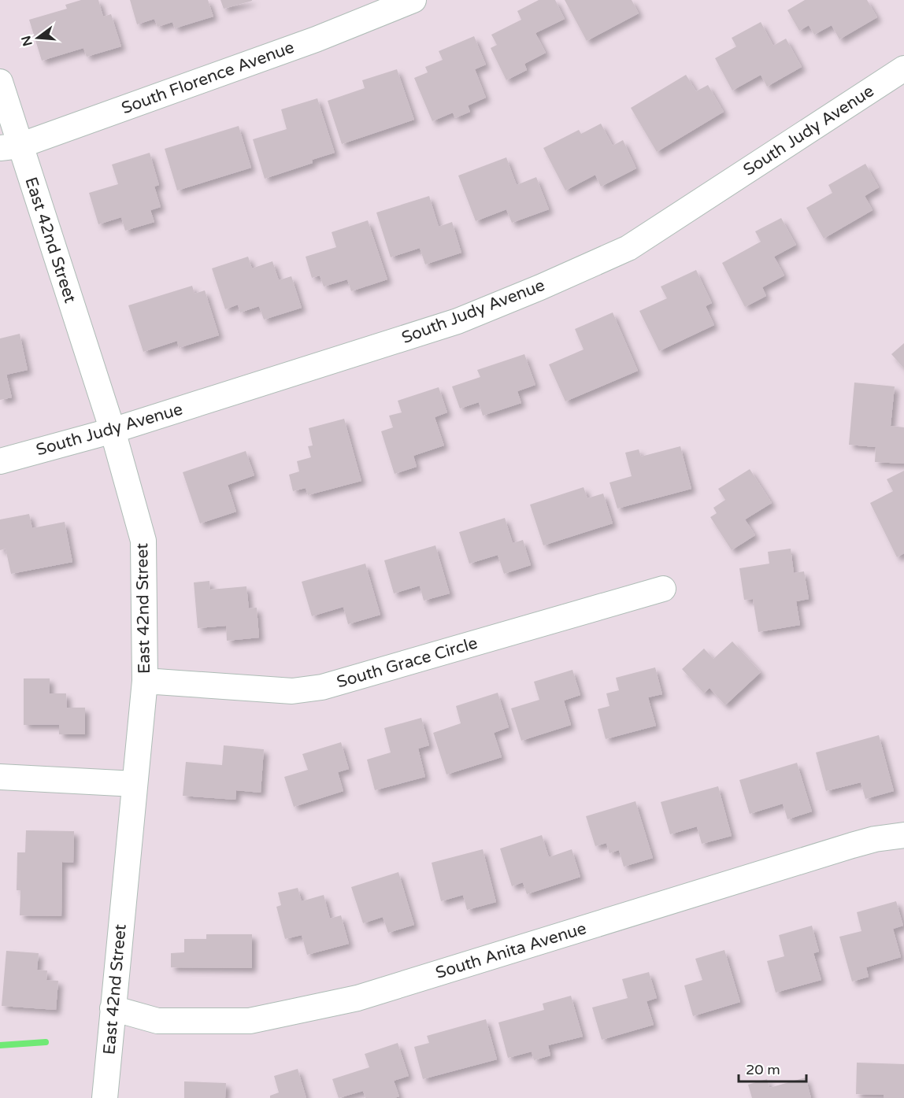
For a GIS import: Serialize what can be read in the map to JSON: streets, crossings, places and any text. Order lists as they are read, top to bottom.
{
  "streets": {
    "street": [
      "South Florence Avenue",
      "South Judy Avenue",
      "East 42nd Street",
      "South Grace Circle",
      "South Anita Avenue"
    ]
  },
  "crossings": [
    ["South Florence Avenue", "East 42nd Street"],
    ["South Judy Avenue", "East 42nd Street"],
    ["East 42nd Street", "South Grace Circle"],
    ["East 42nd Street", "South Anita Avenue"]
  ],
  "scale_bar": "20 m",
  "north": "left"
}
